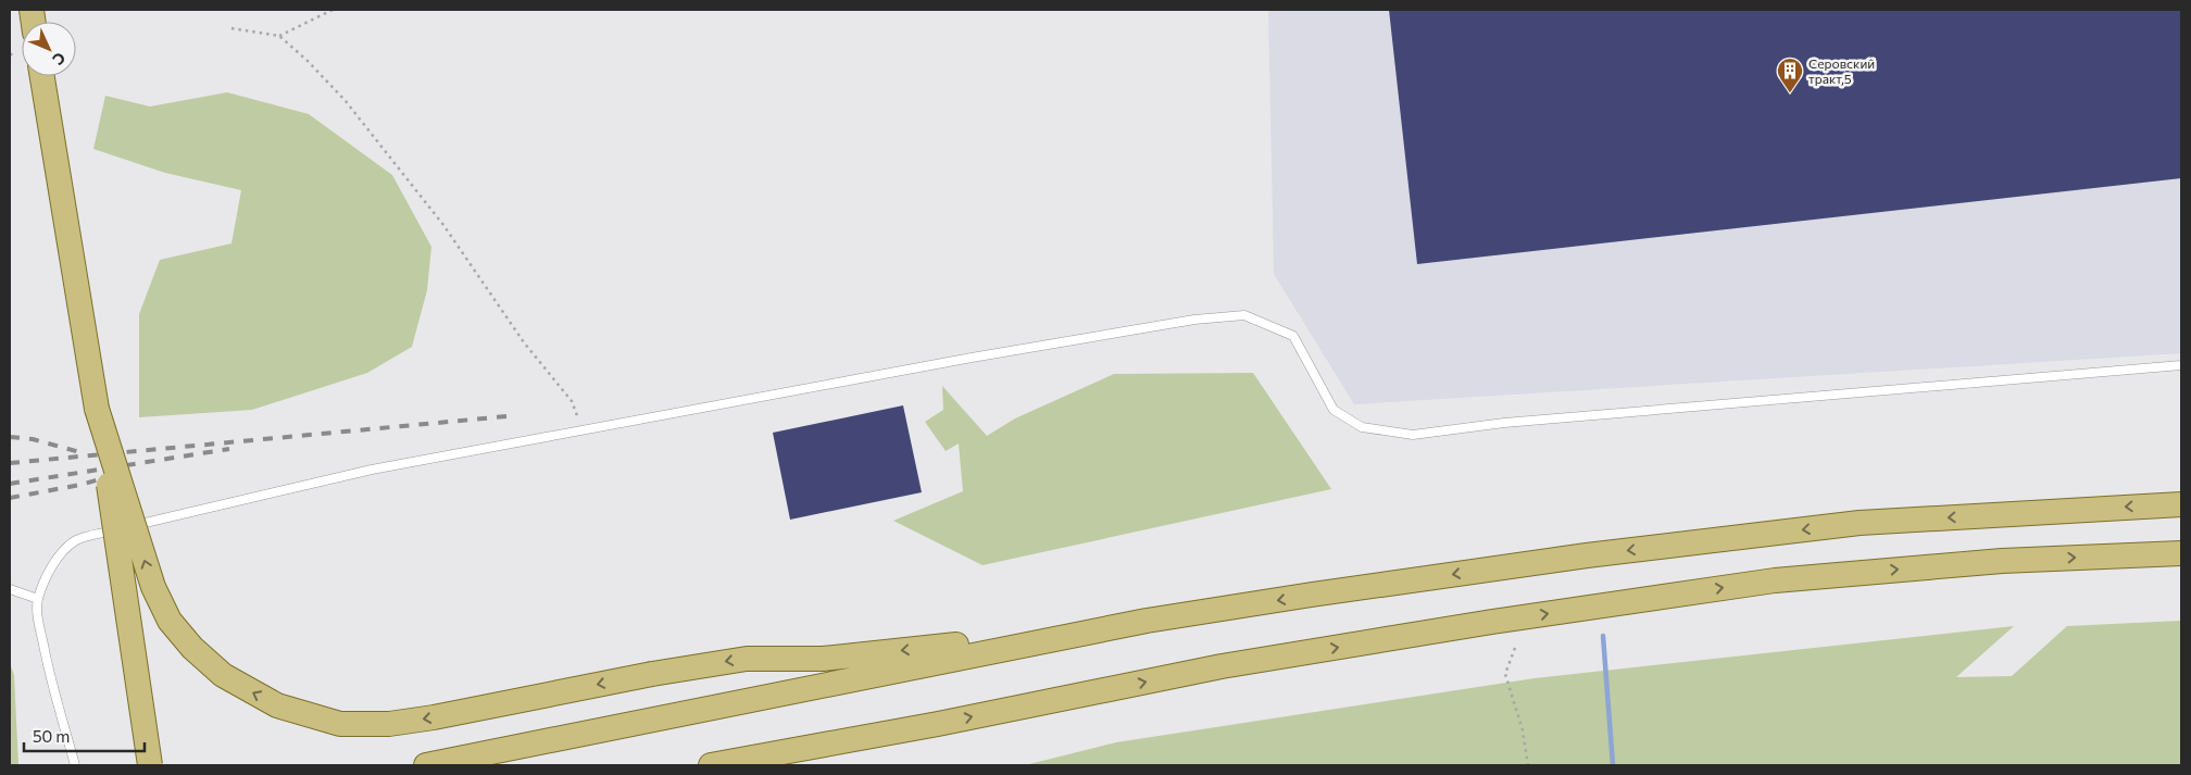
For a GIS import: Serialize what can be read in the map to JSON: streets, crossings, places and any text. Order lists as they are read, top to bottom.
{
  "places": {
    "building": ["Серовский тракт,5"]
  },
  "scale_bar": "50 m",
  "north": "bottom right"
}
